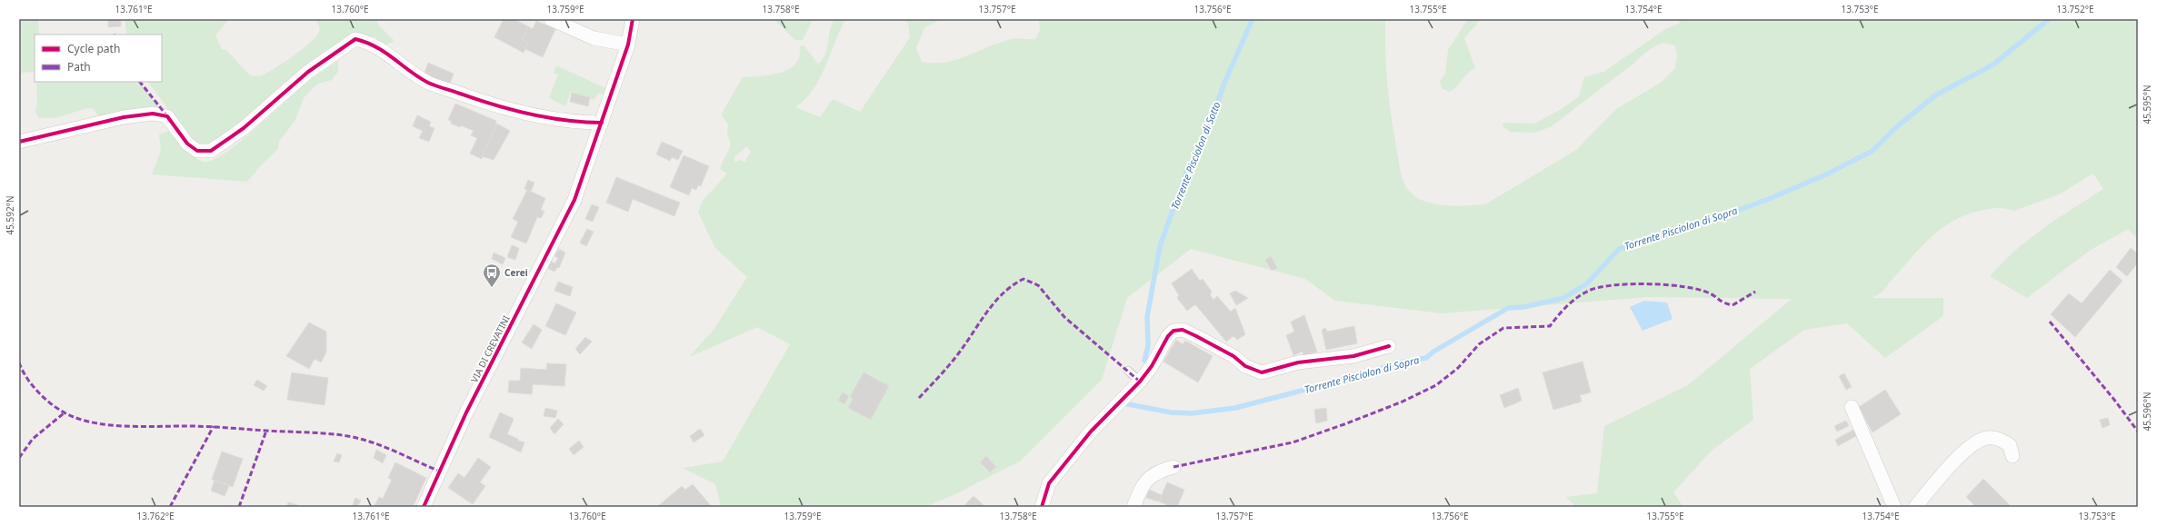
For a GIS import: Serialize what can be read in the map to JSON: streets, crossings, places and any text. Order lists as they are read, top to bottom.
{
  "streets": {
    "street": ["VIA DI CREVATINI"]
  },
  "water": ["Torrente Pisciolon di Sotto", "Torrente Pisciolon di Sopra"],
  "places": {
    "bus stop": ["Cerei"]
  },
  "legend": ["Cycle path", "Path"],
  "coordinates": [
    "13.761°E",
    "13.760°E",
    "13.759°E",
    "13.758°E",
    "13.757°E",
    "13.756°E",
    "13.755°E",
    "13.754°E",
    "13.753°E",
    "13.752°E",
    "45.595°N",
    "45.592°N",
    "45.596°N",
    "13.762°E"
  ]
}
